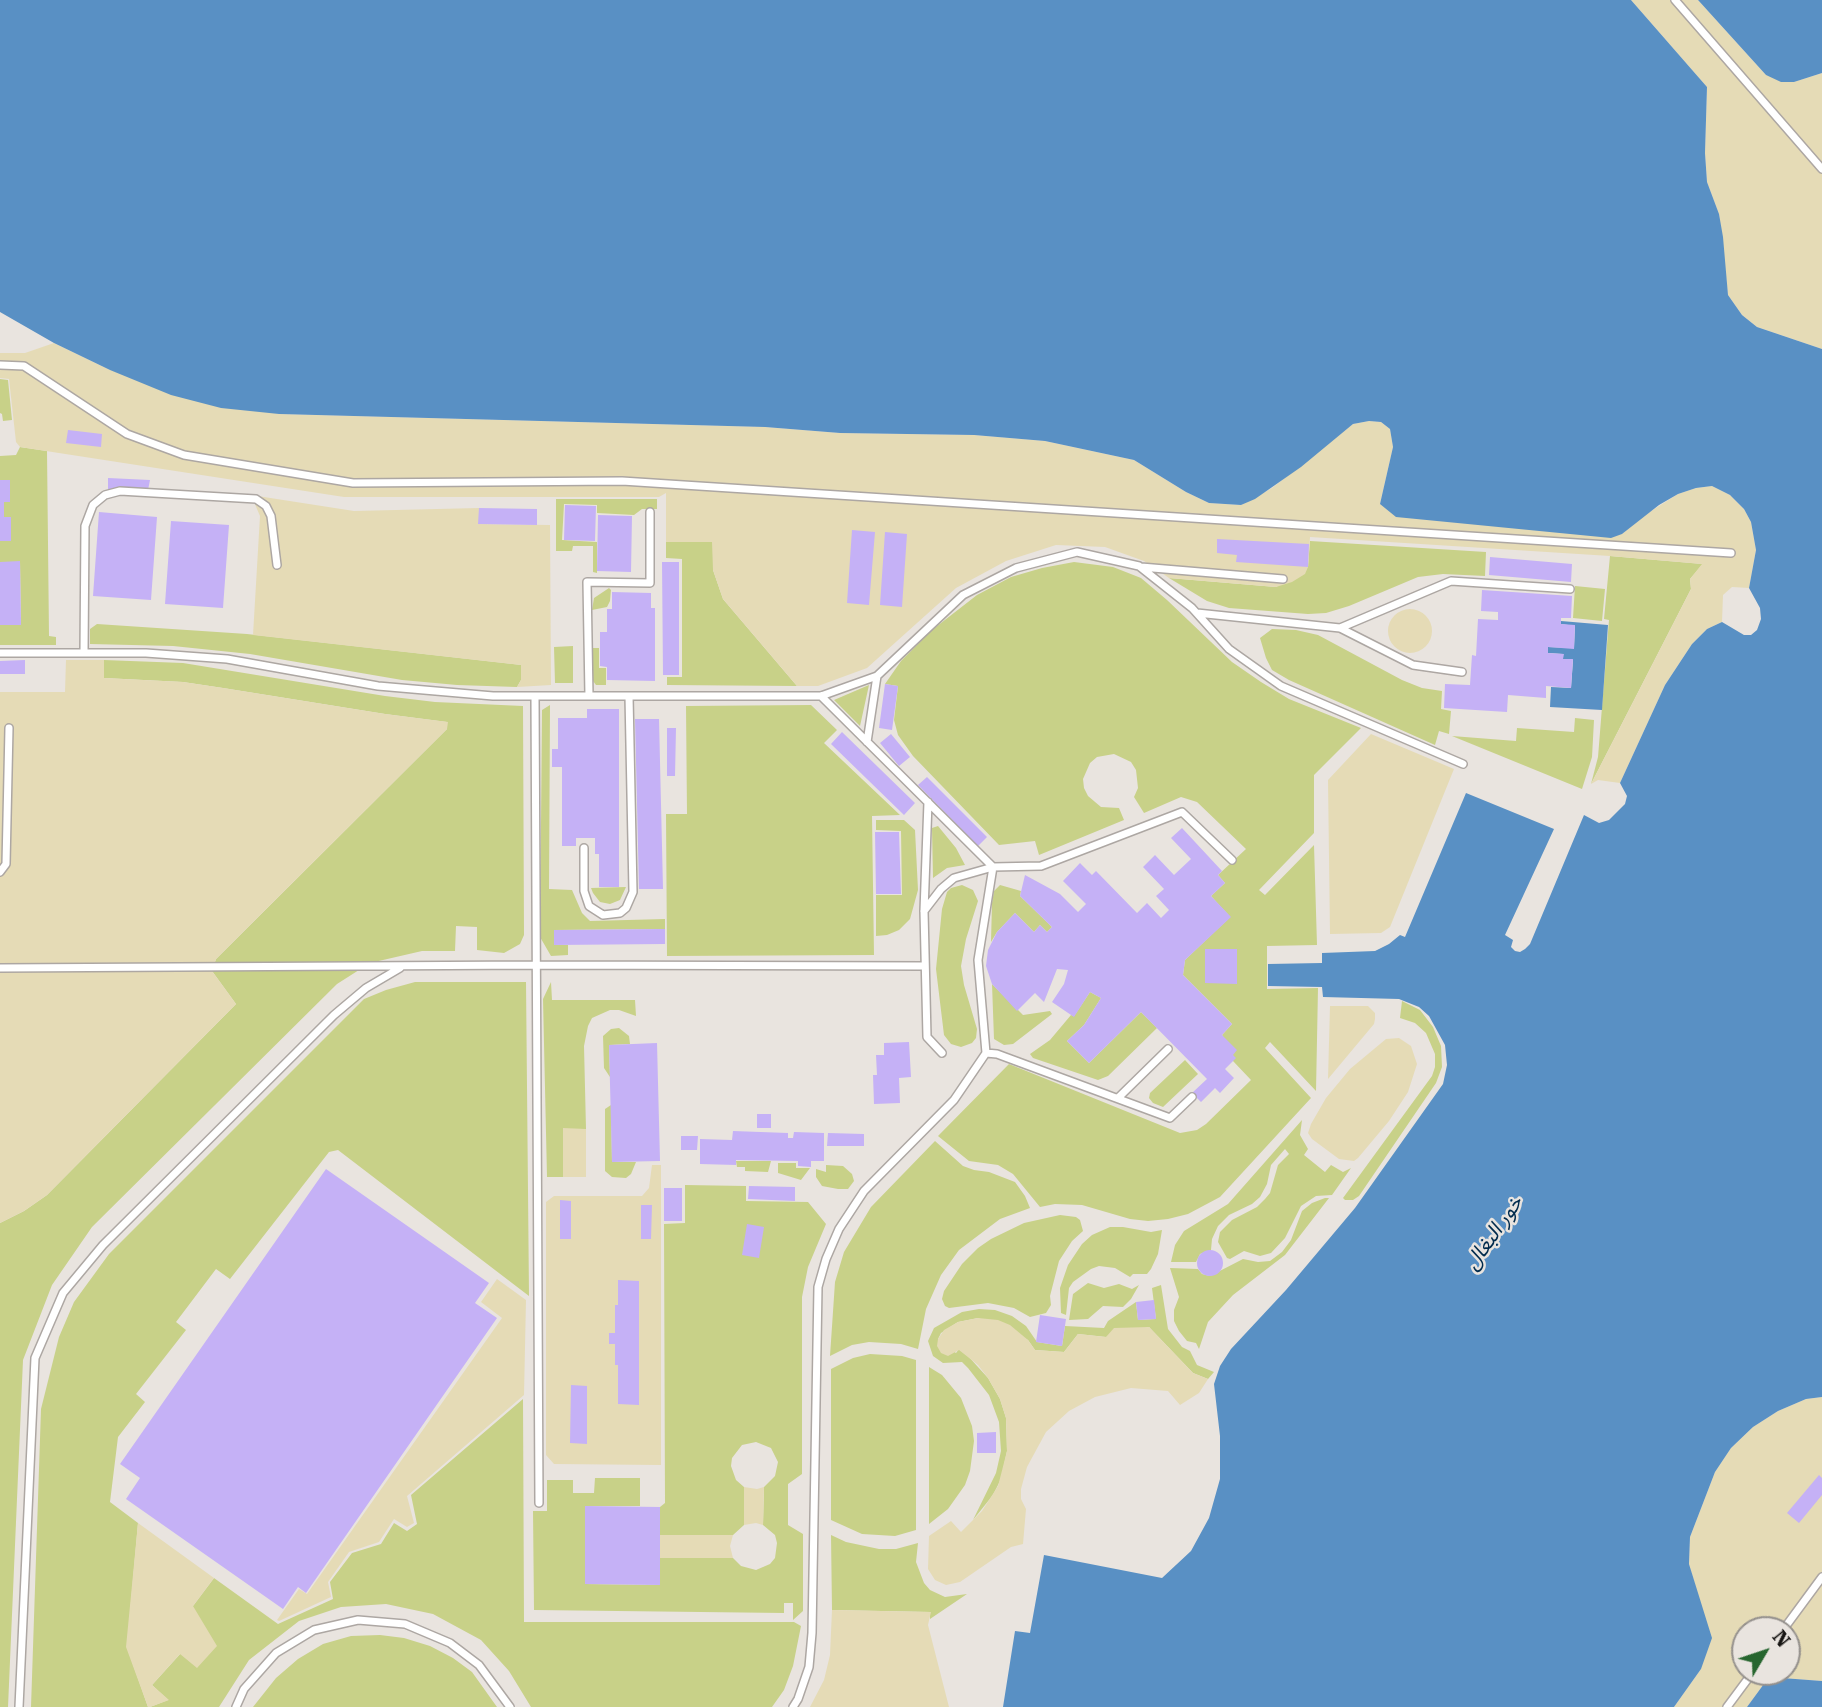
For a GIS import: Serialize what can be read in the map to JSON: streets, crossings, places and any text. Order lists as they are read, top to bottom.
{
  "water": ["خور البغال"],
  "north": "top right"
}
